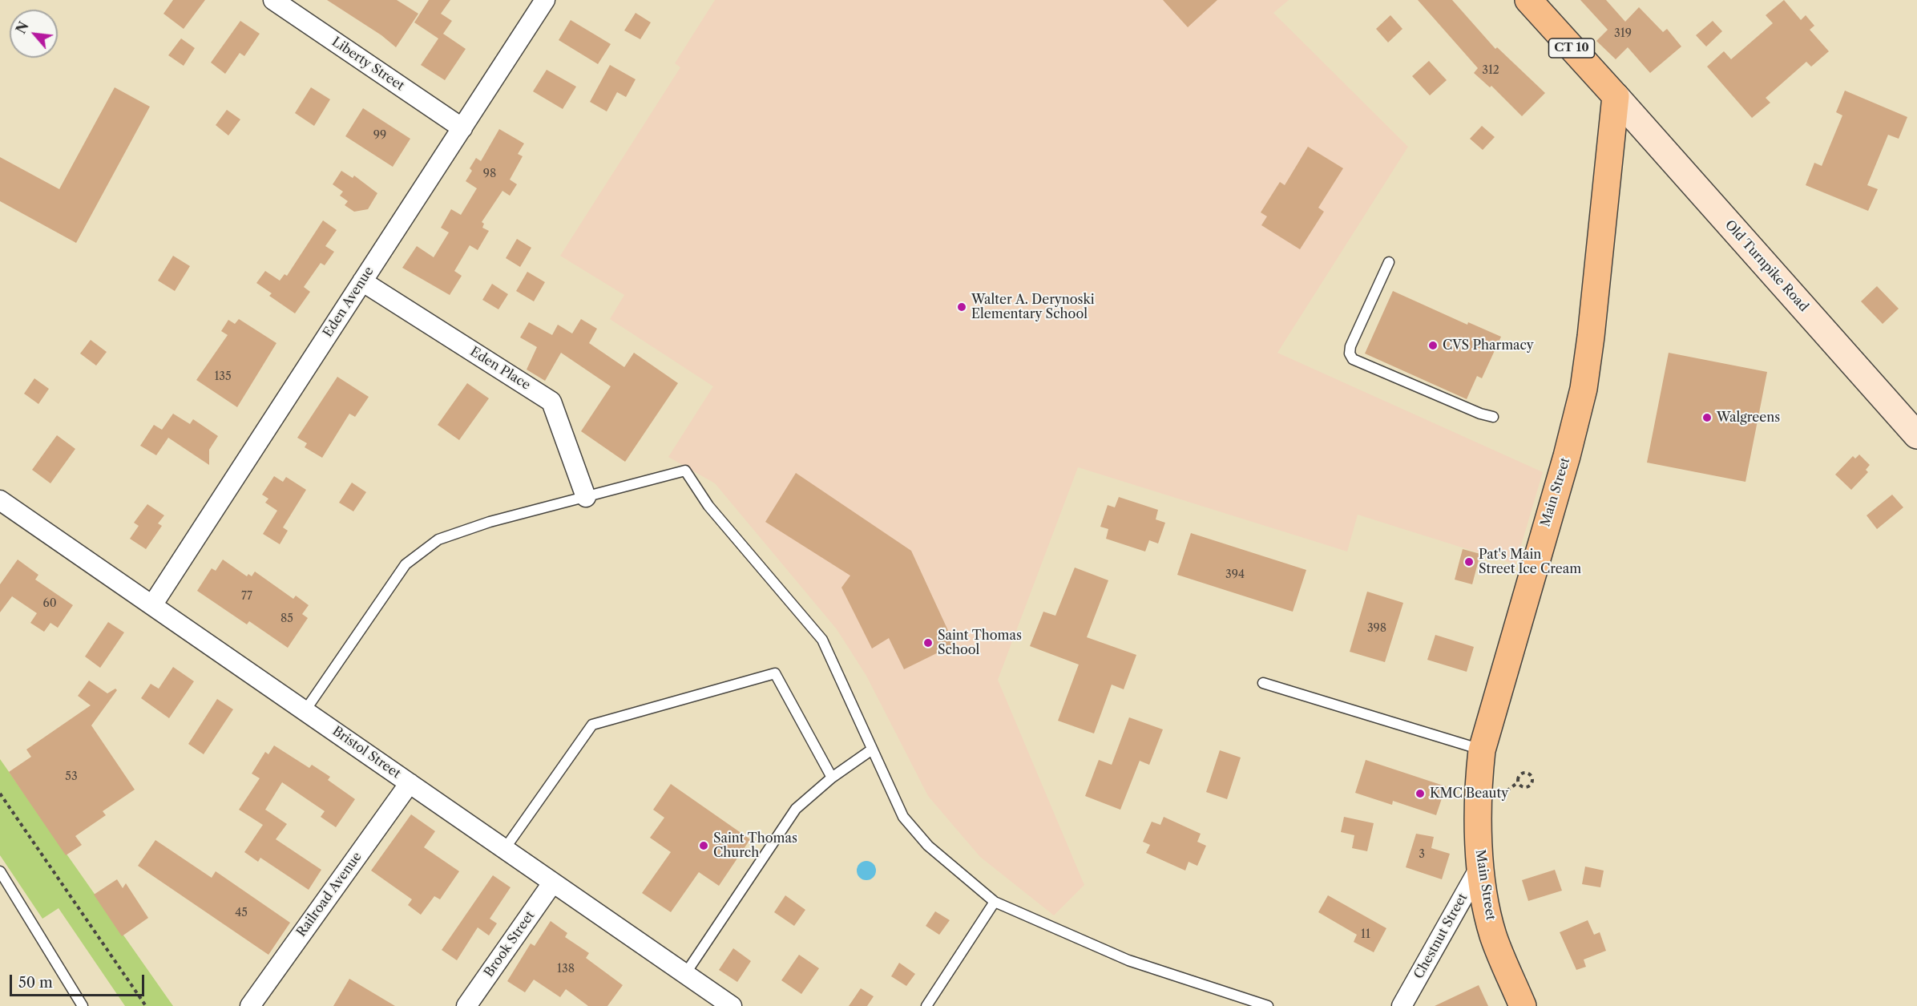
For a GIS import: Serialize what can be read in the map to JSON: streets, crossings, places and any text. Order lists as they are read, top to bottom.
{
  "streets": {
    "highway": ["CT 10", "Main Street"],
    "main road": ["Old Turnpike Road"],
    "street": [
      "Liberty Street",
      "Eden Avenue",
      "Eden Place",
      "Bristol Street",
      "Railroad Avenue",
      "Chestnut Street",
      "Brook Street"
    ]
  },
  "crossings": [
    ["CT 10", "Old Turnpike Road"],
    ["CT 10", "Main Street"],
    ["Liberty Street", "Eden Avenue"],
    ["Old Turnpike Road", "Main Street"],
    ["Eden Avenue", "Eden Place"],
    ["Eden Avenue", "Bristol Street"],
    ["Main Street", "Chestnut Street"],
    ["Bristol Street", "Railroad Avenue"],
    ["Bristol Street", "Brook Street"]
  ],
  "places": [
    "Walter A. Derynoski Elementary School",
    "CVS Pharmacy",
    "Walgreens",
    "Pat's Main Street Ice Cream",
    "Saint Thomas School",
    "KMC Beauty",
    "Saint Thomas Church"
  ],
  "house_numbers": [
    "319",
    "312",
    "99",
    "98",
    "135",
    "394",
    "77",
    "60",
    "85",
    "398",
    "53",
    "3",
    "45",
    "11",
    "138"
  ],
  "scale_bar": "50 m",
  "north": "top left"
}
